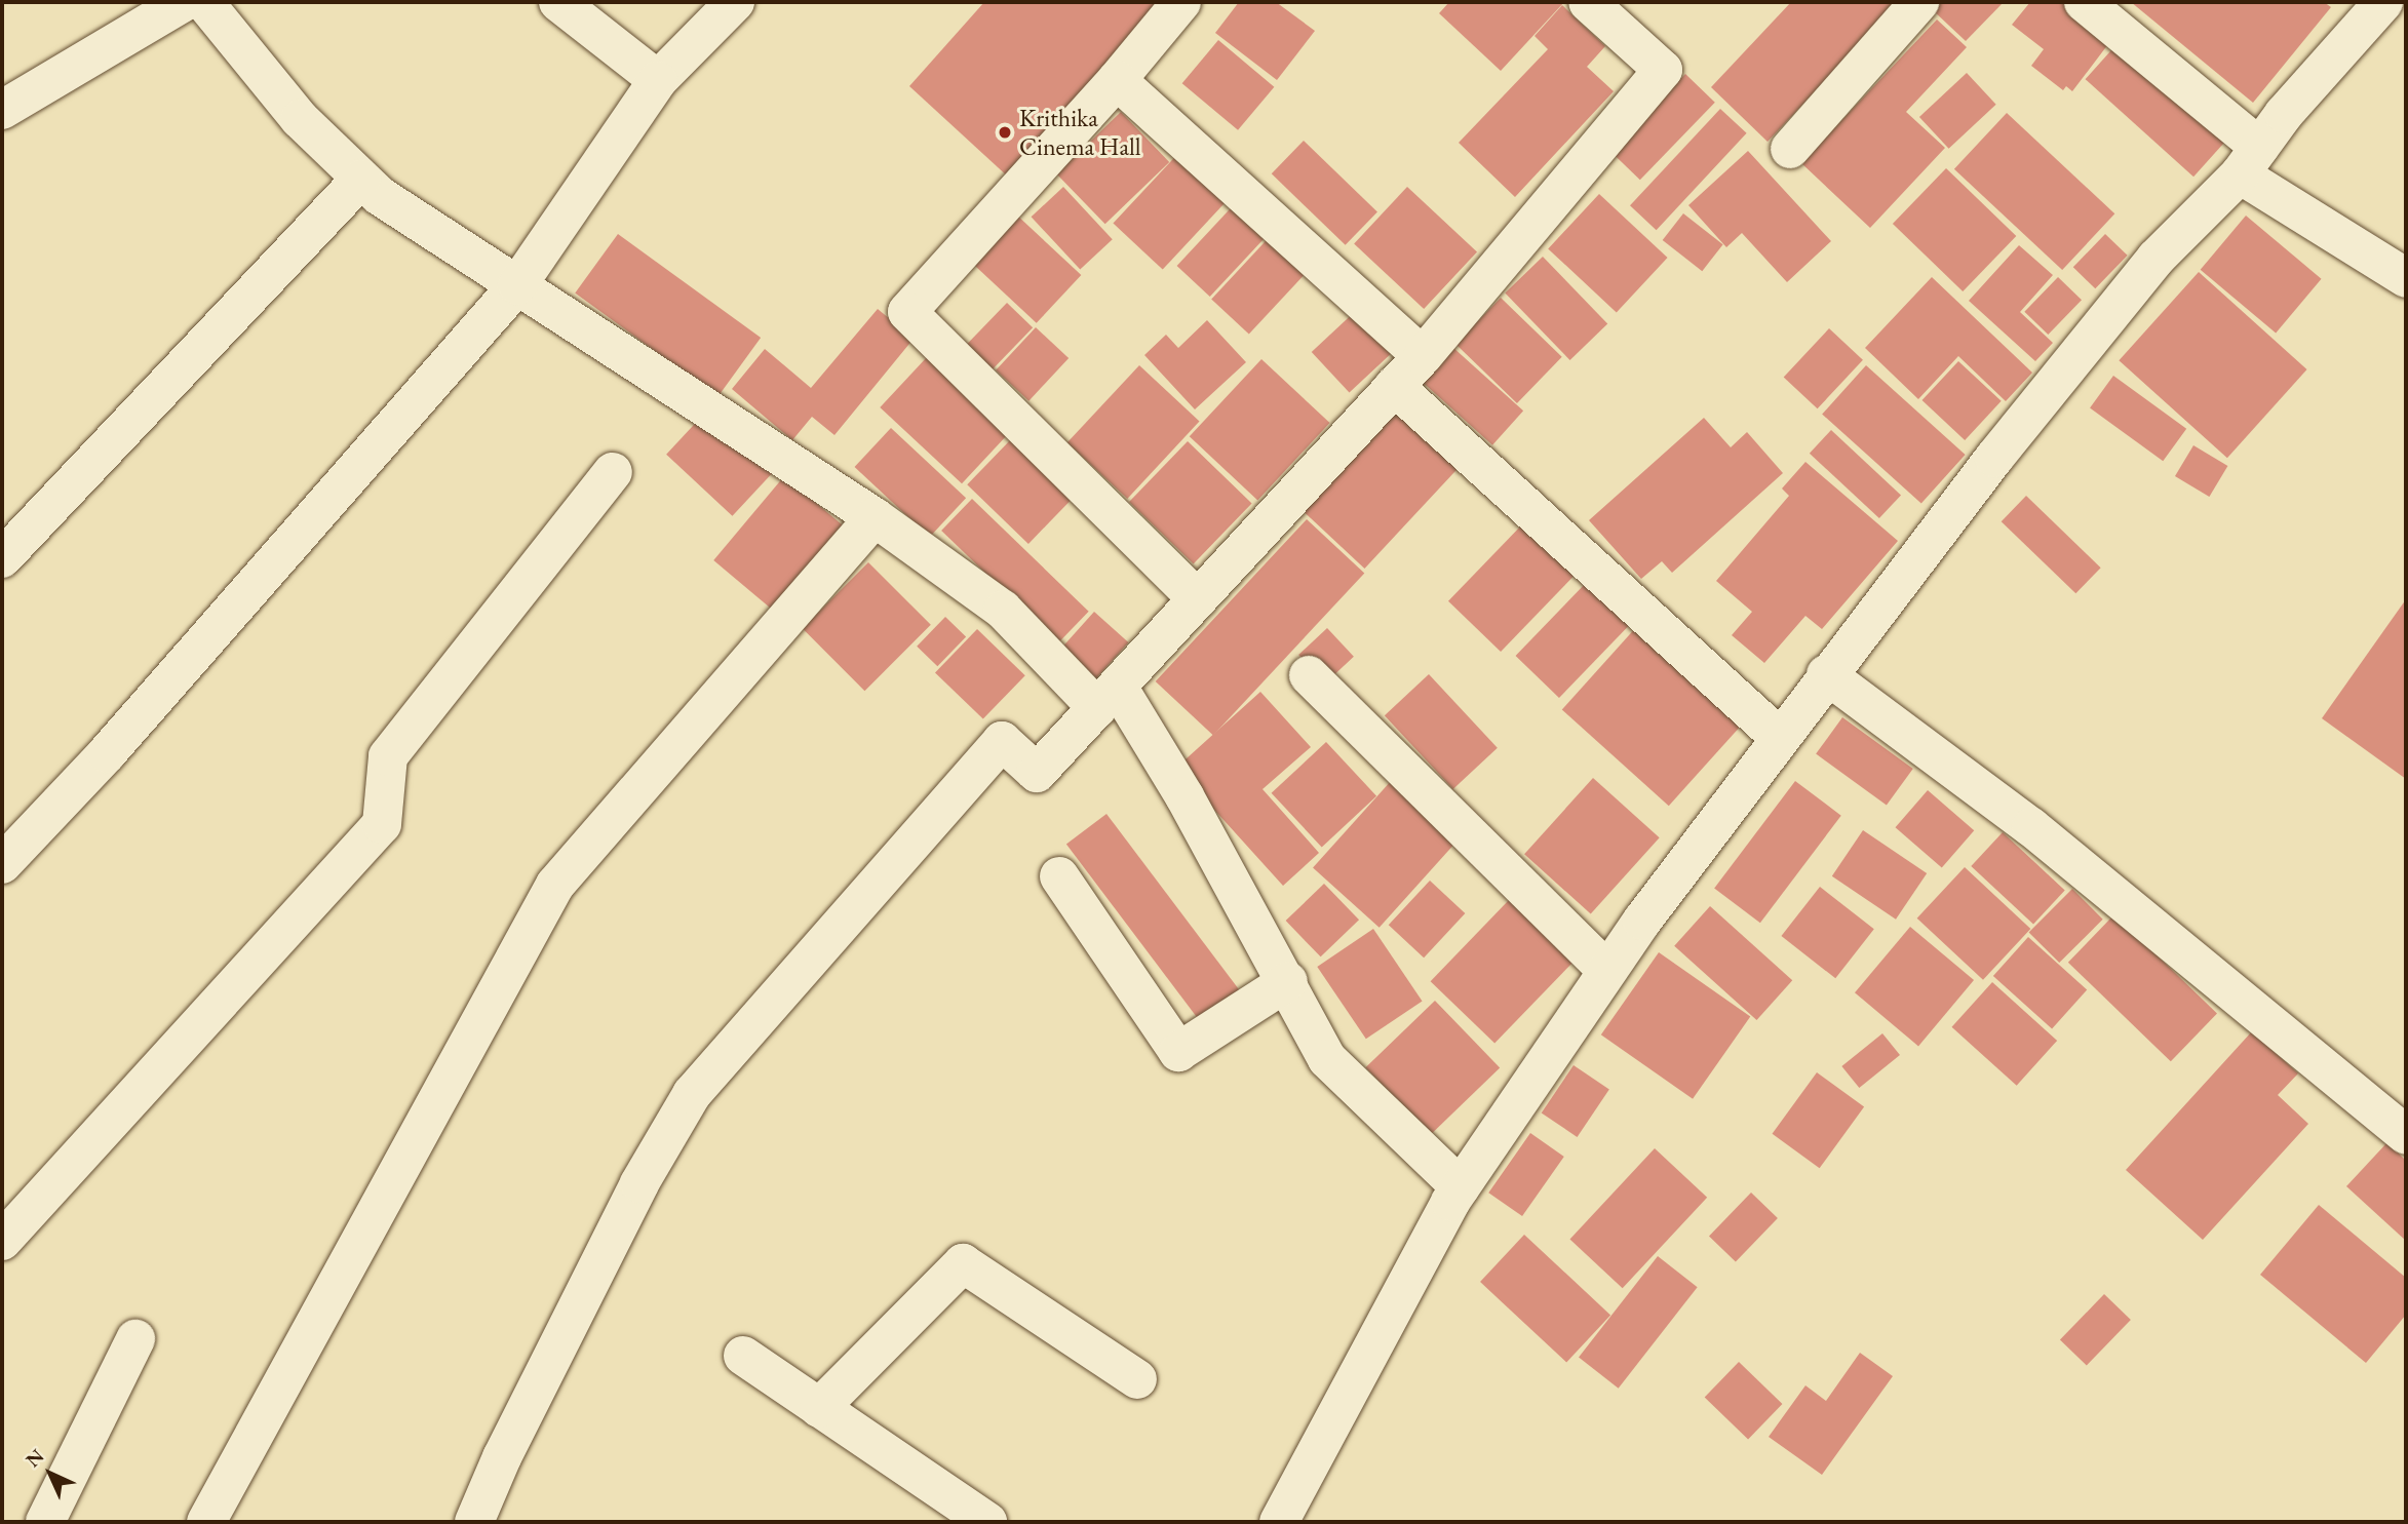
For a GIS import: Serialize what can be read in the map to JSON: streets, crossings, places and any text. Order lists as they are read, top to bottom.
{
  "places": ["Krithika Cinema Hall"],
  "north": "top left"
}
